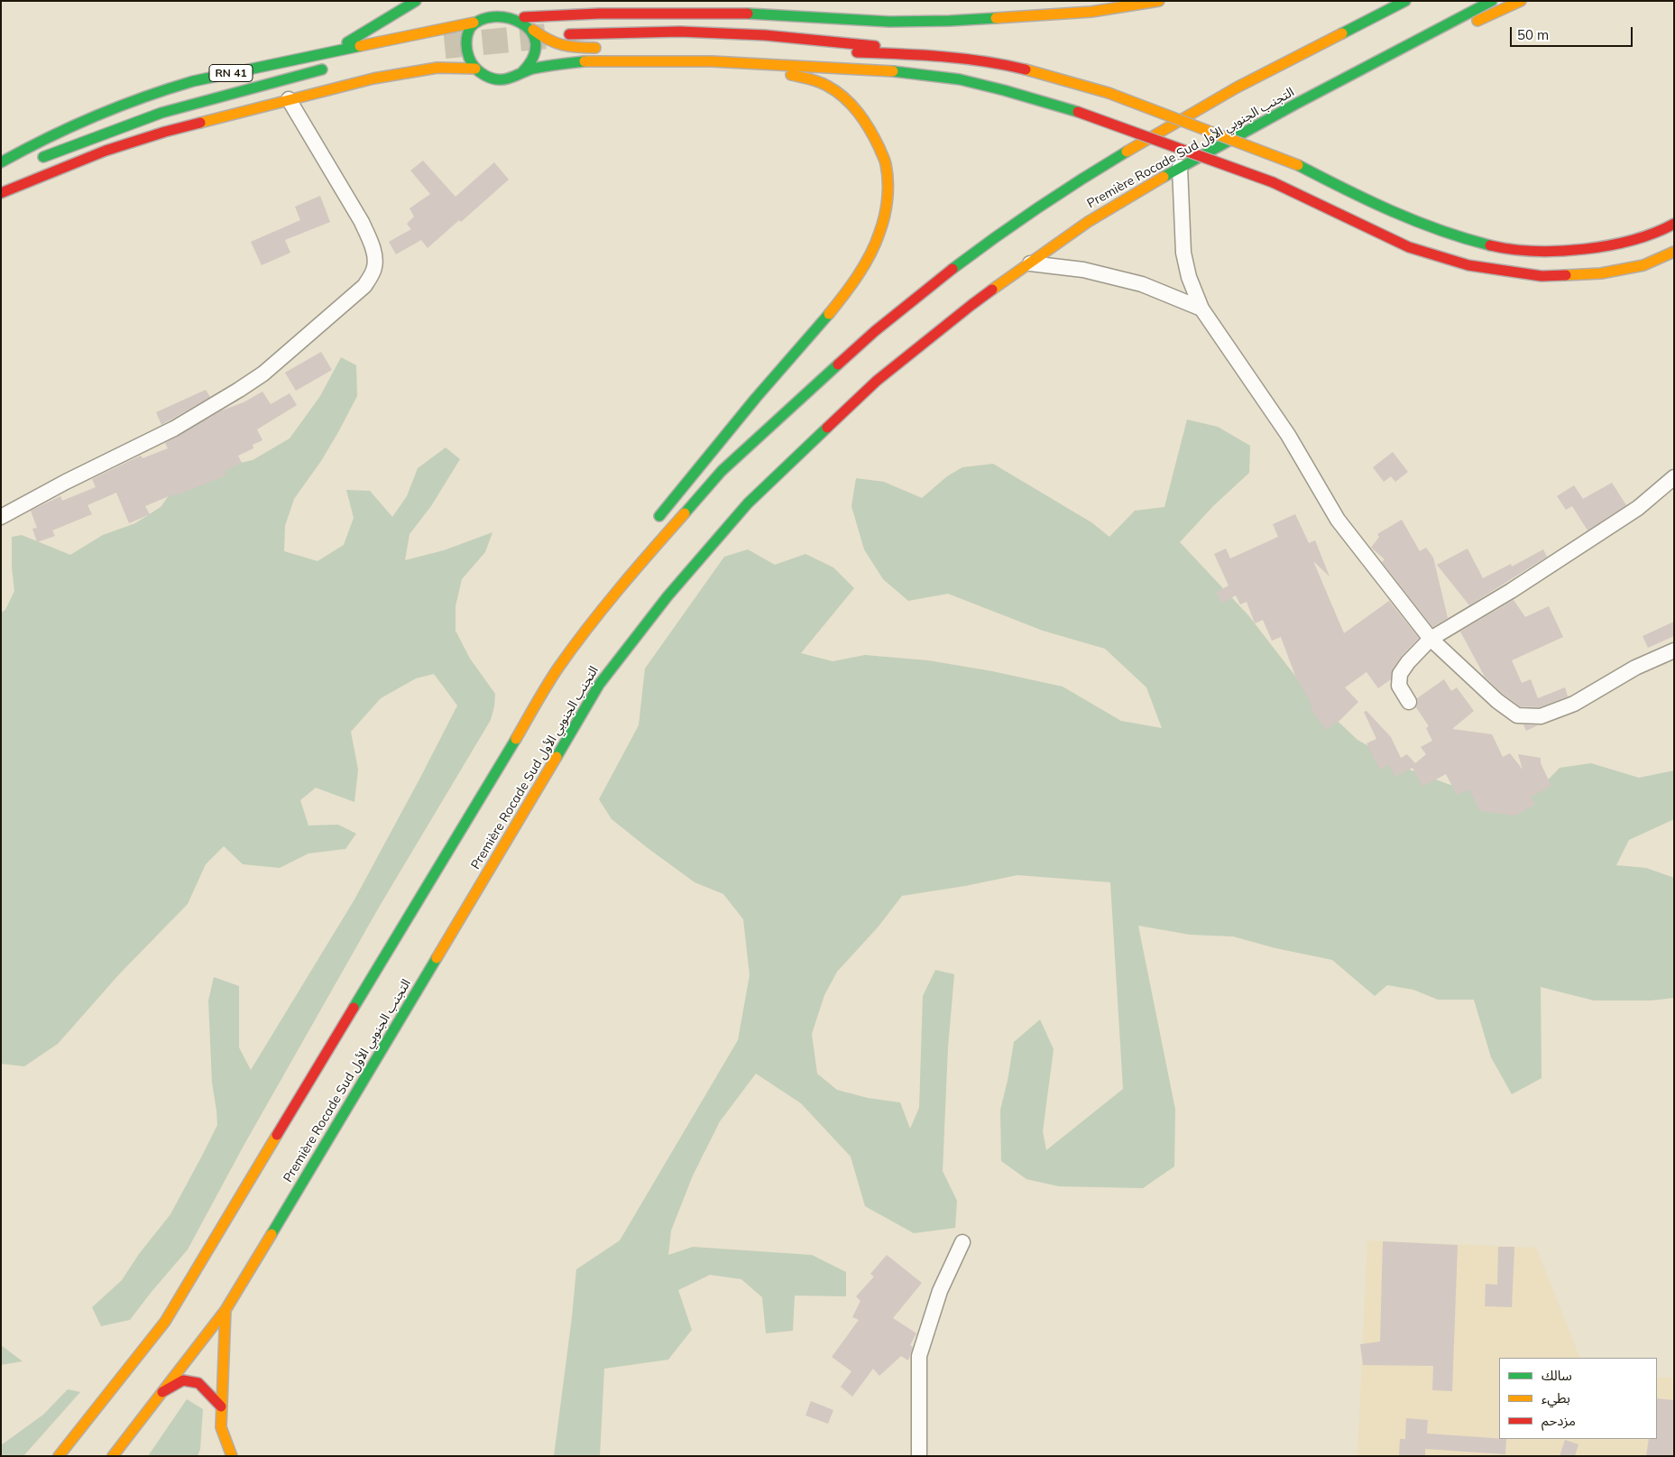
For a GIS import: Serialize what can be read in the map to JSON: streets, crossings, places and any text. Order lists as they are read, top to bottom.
{
  "streets": {
    "highway": ["RN 41", "Première Rocade Sud التجنب الجنوبي الأول"]
  },
  "legend": ["سالك", "بطيء", "مزدحم"],
  "scale_bar": "50 m"
}
